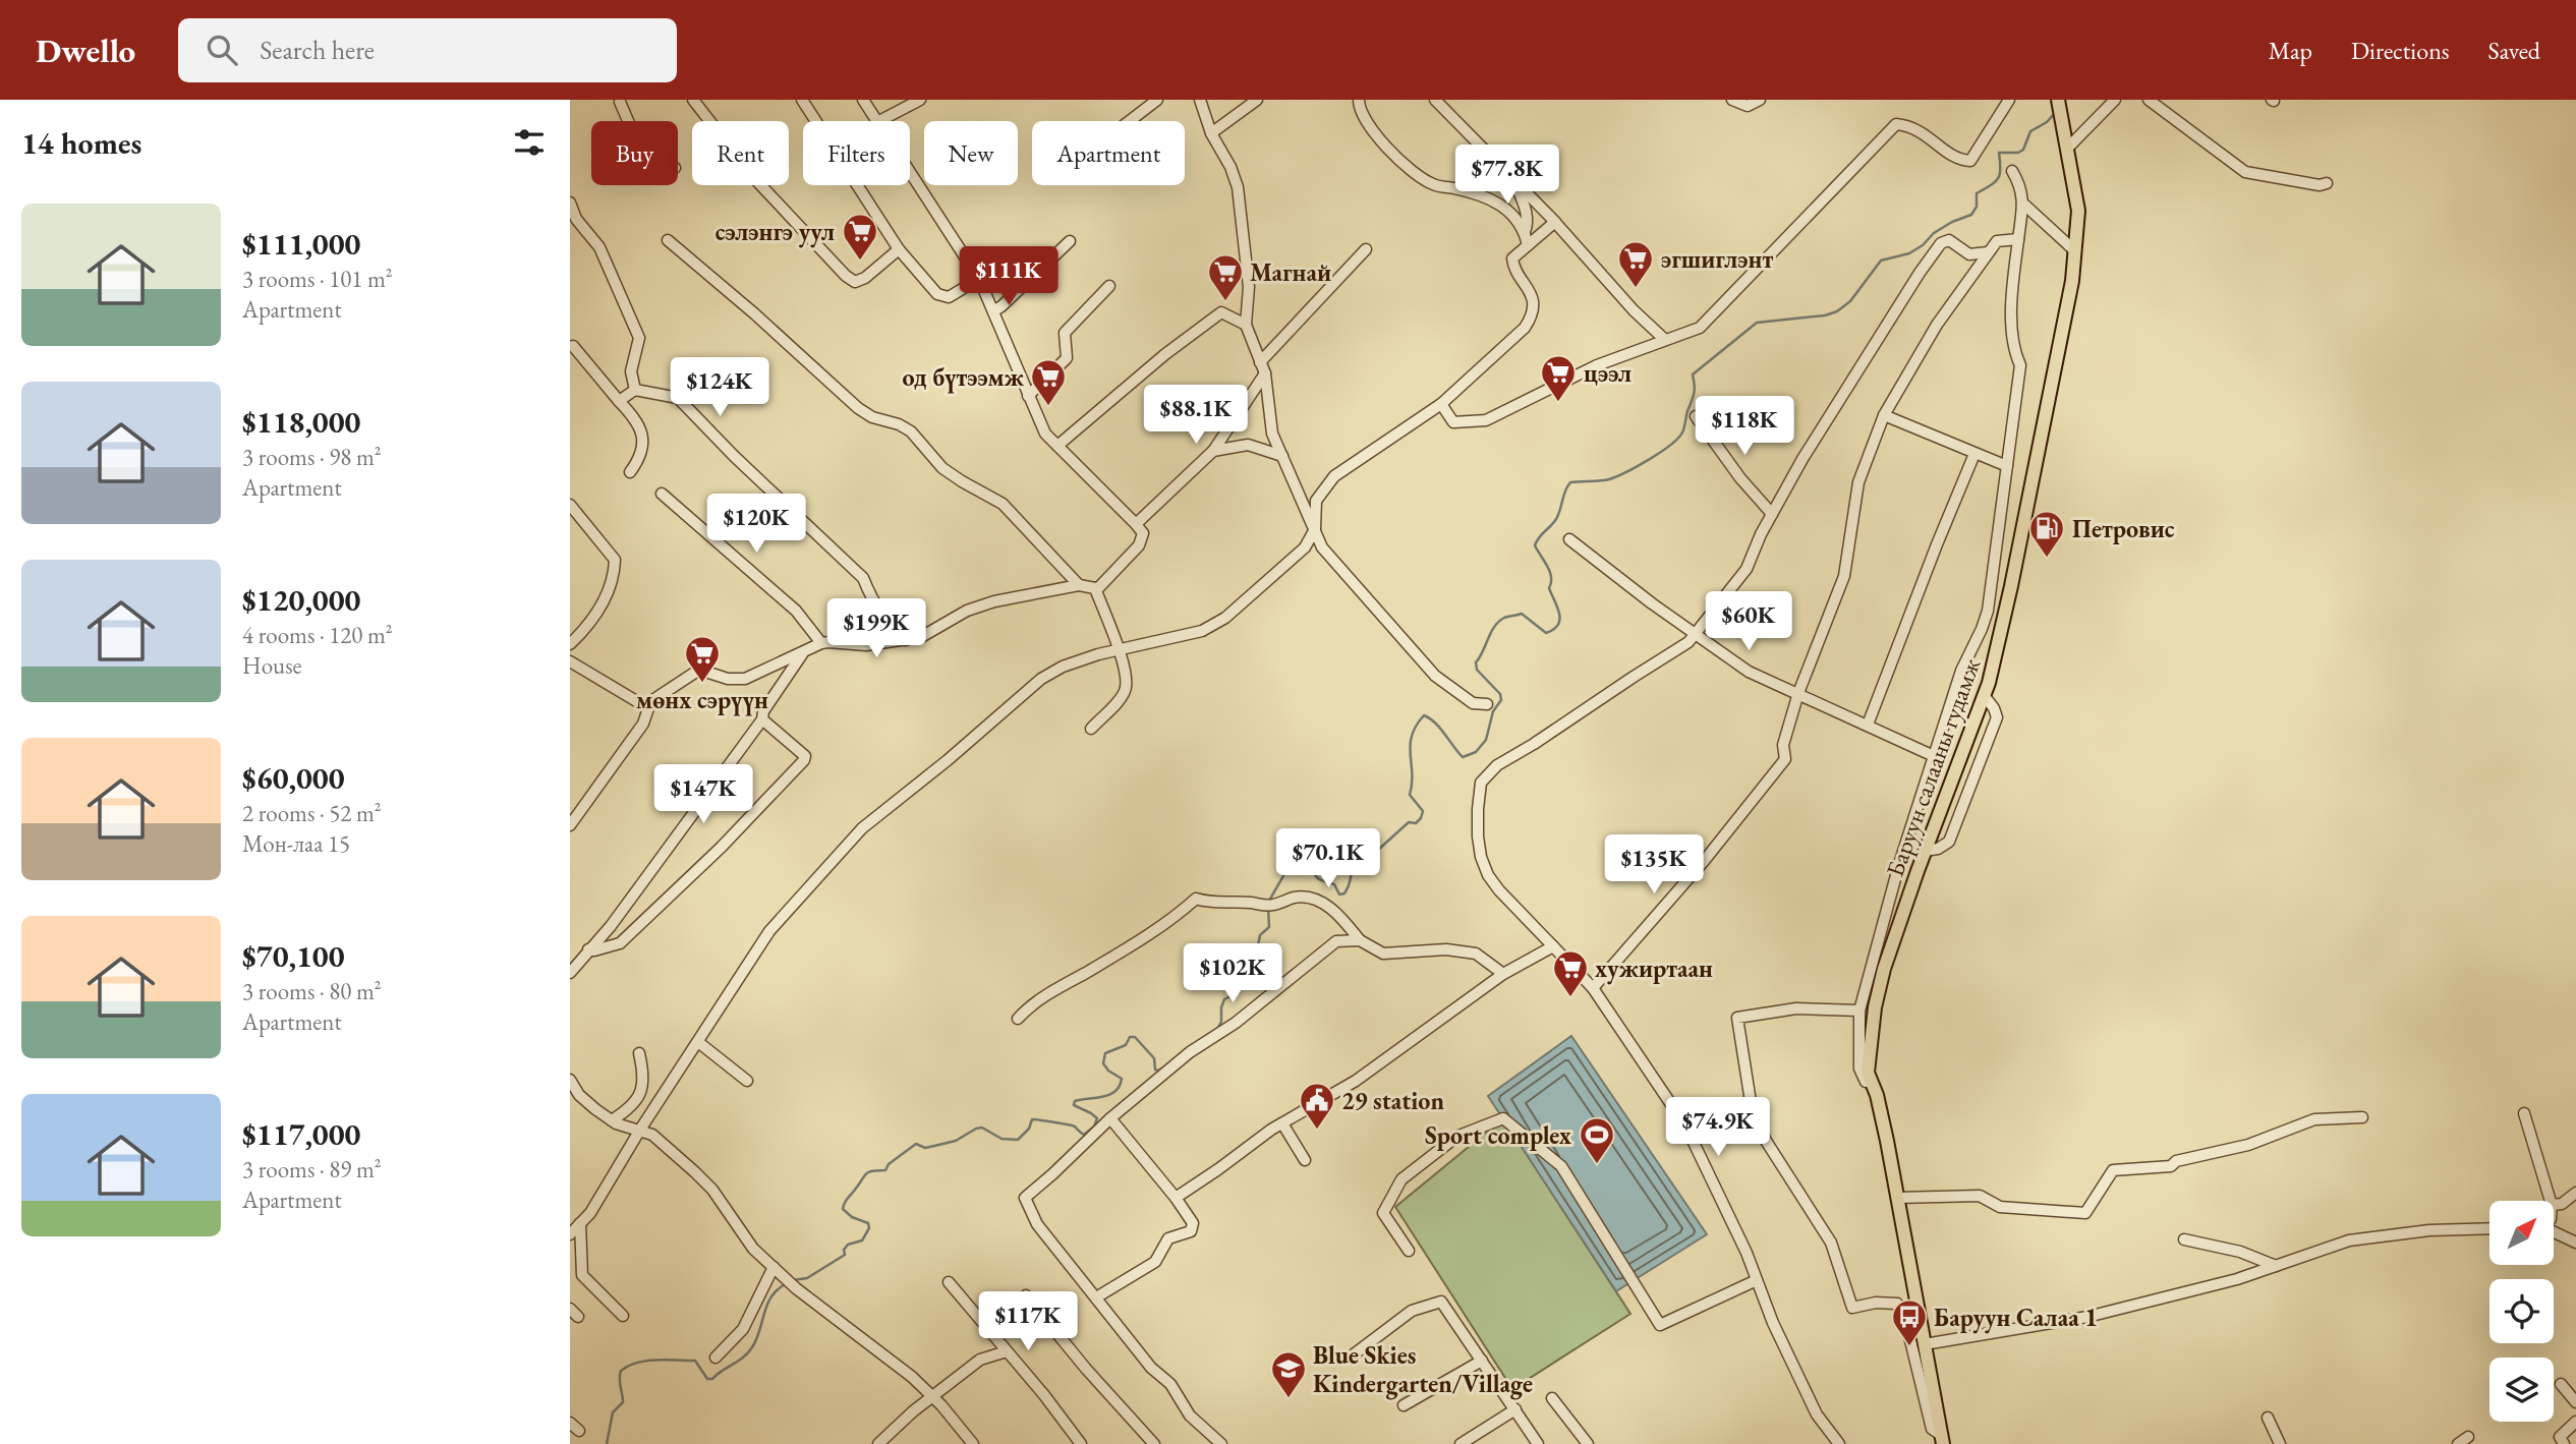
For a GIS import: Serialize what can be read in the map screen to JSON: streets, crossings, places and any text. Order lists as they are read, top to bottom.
{
  "streets": {
    "main road": ["Баруун салааны гудамж"]
  },
  "places": {
    "supermarket": [
      "сэлэнгэ уул",
      "эгшиглэнт",
      "Магнай",
      "цээл",
      "од бүтээмж",
      "мөнх сэрүүн",
      "хужиртаан"
    ],
    "fuel station": ["Петровис"],
    "public building": ["29 station"],
    "sports": ["Sport complex"],
    "bus stop": ["Баруун Салаа 1"],
    "school or university": ["Blue Skies Kindergarten/Village"]
  },
  "north": "top right",
  "page": {
    "header": "Dwello",
    "search": "Search here",
    "nav": ["Map", "Directions", "Saved"],
    "heading": "14 homes",
    "chip": [
      "Buy",
      "Rent",
      "Filters",
      "New",
      "Apartment"
    ],
    "price": [
      "$77.8K",
      "$111K",
      "$124K",
      "$88.1K",
      "$118K",
      "$120K",
      "$60K",
      "$199K",
      "$147K",
      "$70.1K",
      "$135K",
      "$102K",
      "$74.9K",
      "$117K"
    ],
    "list": [
      {
        "name": "$111,000",
        "note": "3 rooms · 101 m² · Apartment"
      },
      {
        "name": "$118,000",
        "note": "3 rooms · 98 m² · Apartment"
      },
      {
        "name": "$120,000",
        "note": "4 rooms · 120 m² · House"
      },
      {
        "name": "$60,000",
        "note": "2 rooms · 52 m² · Мон-лаа 15"
      },
      {
        "name": "$70,100",
        "note": "3 rooms · 80 m² · Apartment"
      },
      {
        "name": "$117,000",
        "note": "3 rooms · 89 m² · Apartment"
      }
    ]
  }
}
